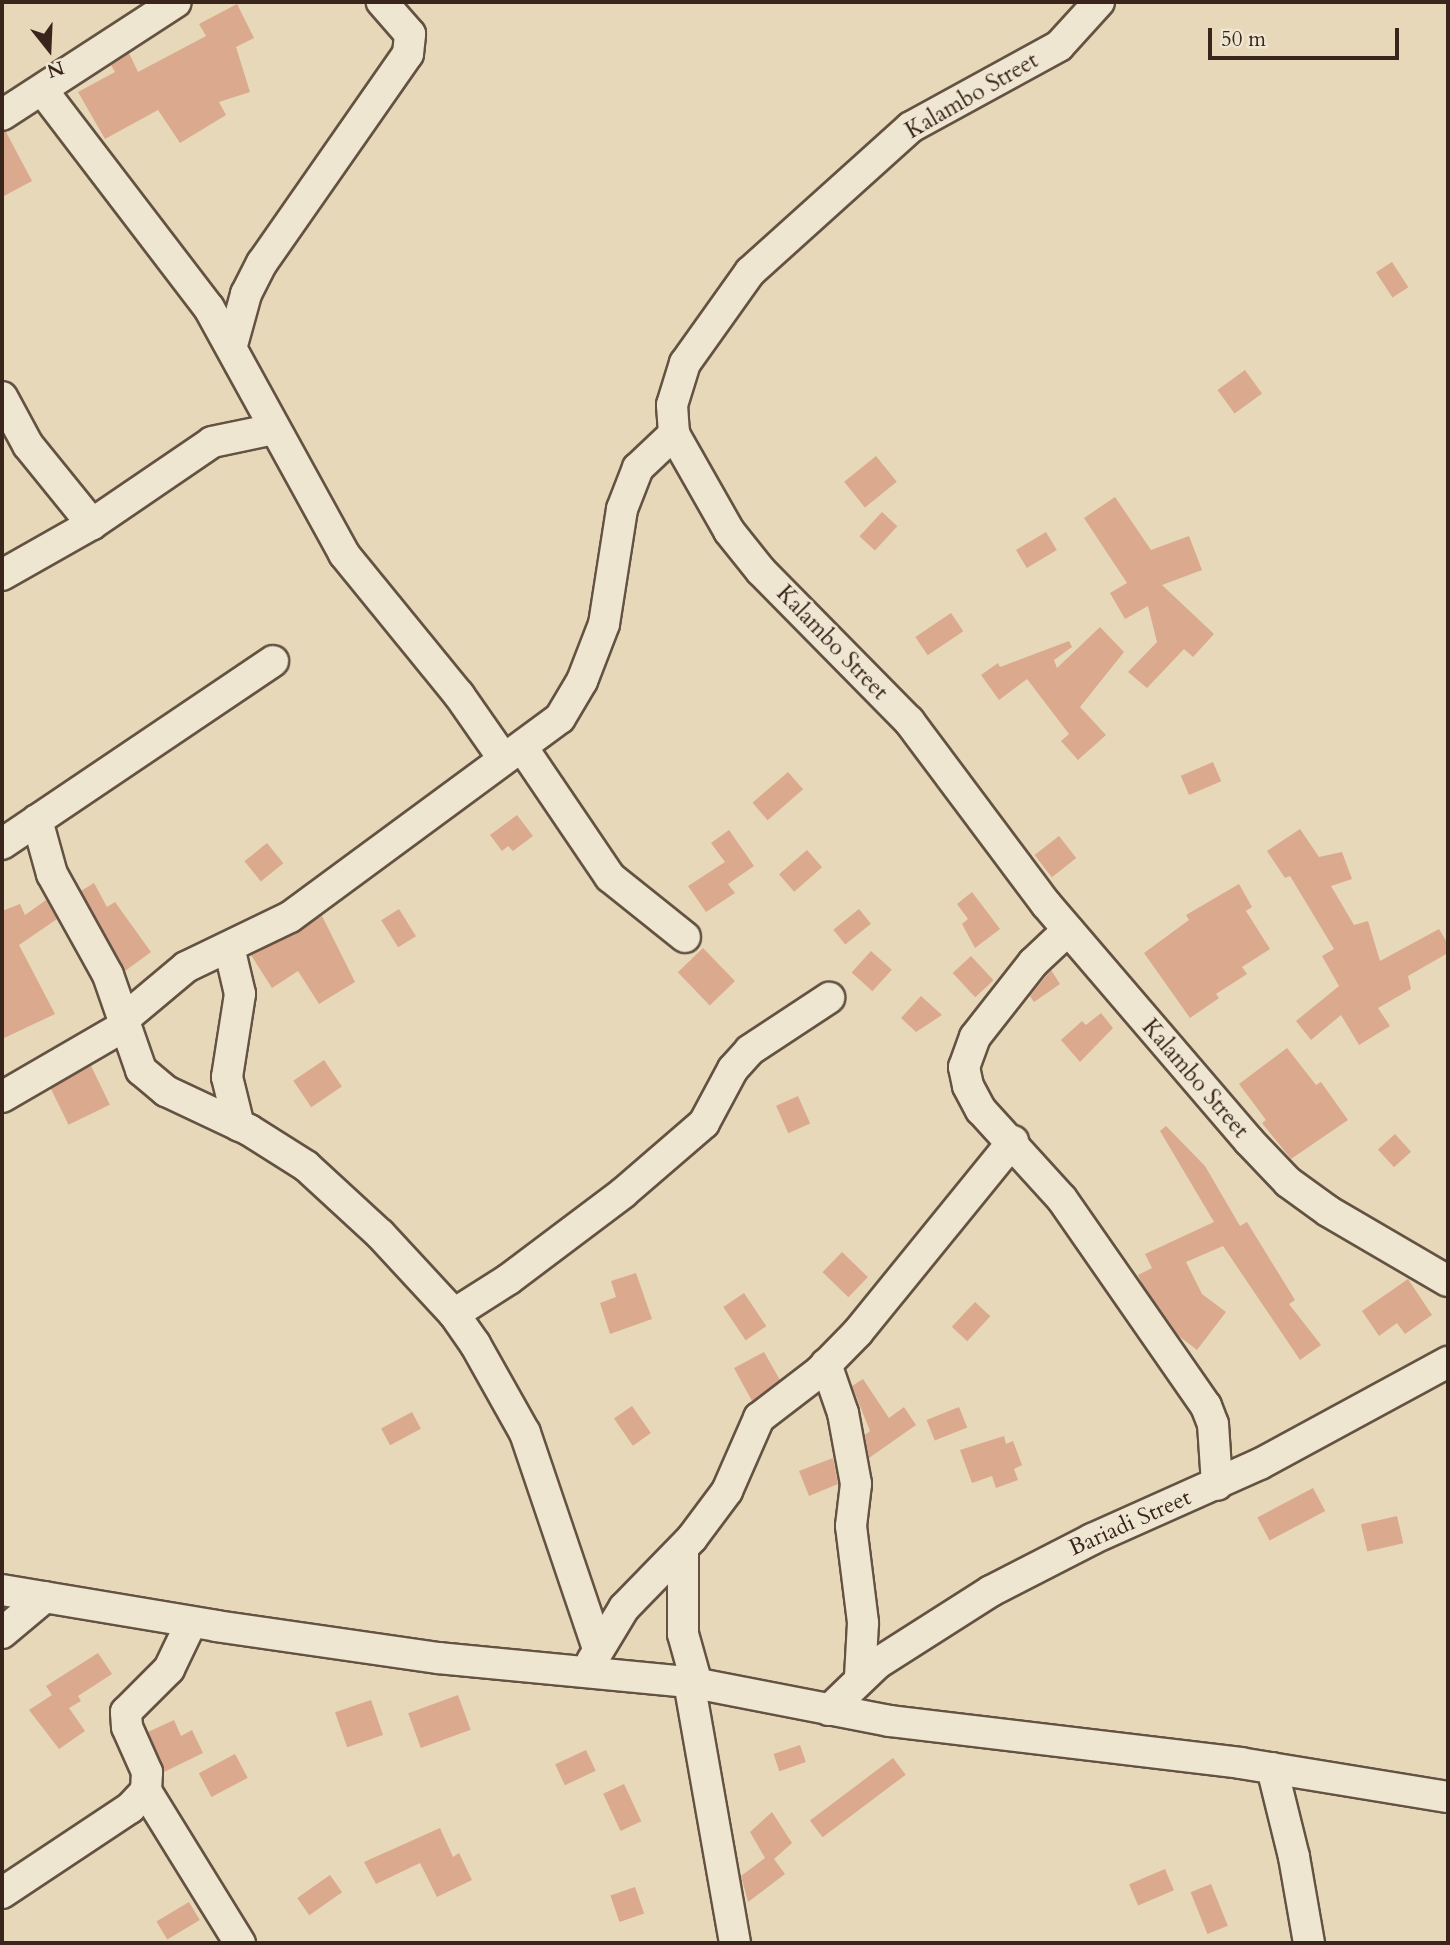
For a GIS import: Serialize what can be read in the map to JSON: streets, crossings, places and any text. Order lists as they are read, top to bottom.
{
  "streets": {
    "street": ["Kalambo Street", "Bariadi Street"]
  },
  "scale_bar": "50 m",
  "north": "bottom"
}
